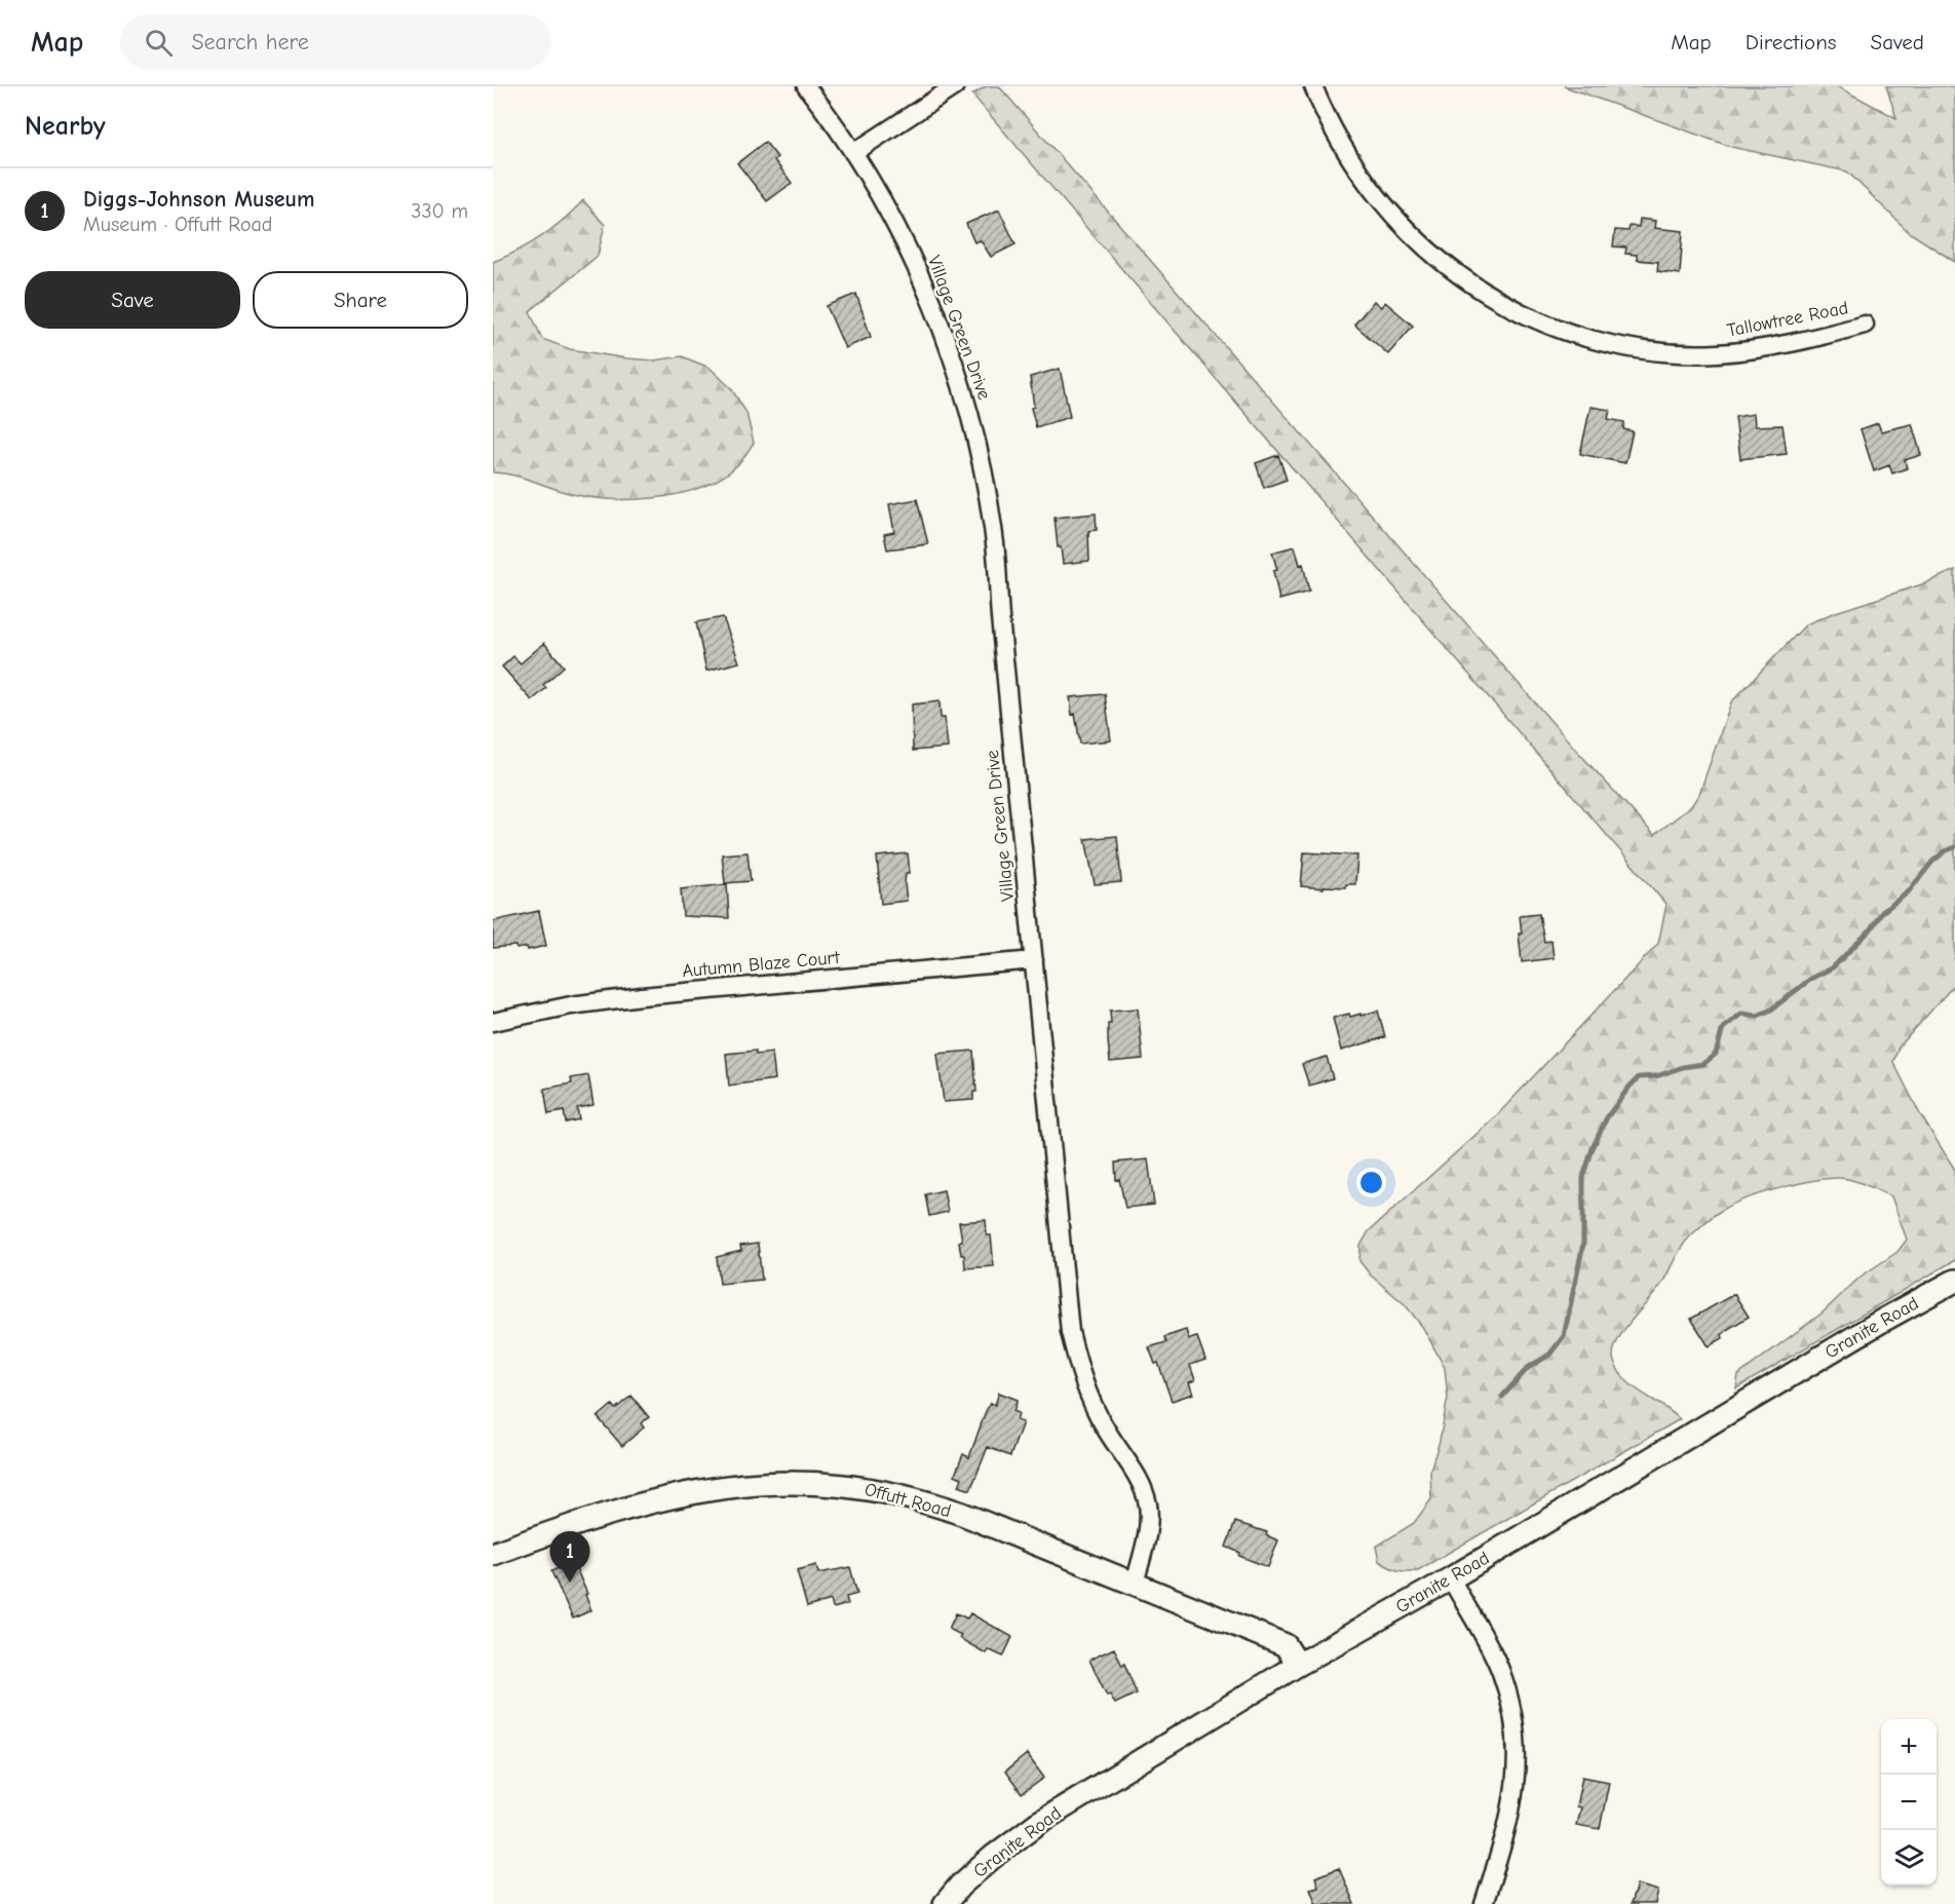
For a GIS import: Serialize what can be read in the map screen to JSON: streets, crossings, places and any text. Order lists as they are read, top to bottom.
{
  "streets": {
    "street": [
      "Tallowtree Road",
      "Village Green Drive",
      "Autumn Blaze Court",
      "Granite Road",
      "Offutt Road"
    ]
  },
  "crossings": [
    ["Village Green Drive", "Autumn Blaze Court"],
    ["Village Green Drive", "Offutt Road"],
    ["Granite Road", "Offutt Road"]
  ],
  "page": {
    "header": "Map",
    "search": "Search here",
    "nav": ["Map", "Directions", "Saved"],
    "heading": "Nearby",
    "list": [
      {
        "mark": "1",
        "name": "Diggs-Johnson Museum",
        "note": "Museum · Offutt Road",
        "value": "330 m"
      }
    ],
    "buttons": ["Save", "Share"],
    "pins": "1",
    "map_buttons": ["+", "−"]
  }
}
